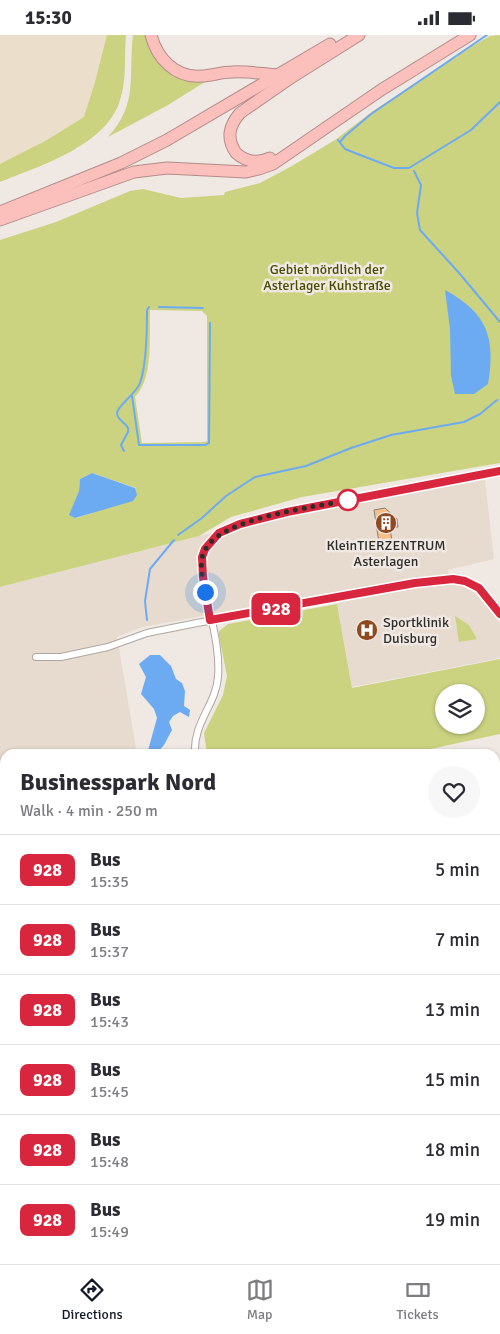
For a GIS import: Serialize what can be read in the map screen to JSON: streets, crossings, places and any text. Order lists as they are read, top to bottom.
{
  "parks": ["Gebiet nördlich der Asterlager Kuhstraße"],
  "places": {
    "building": ["KleinTIERZENTRUM Asterlagen"],
    "hospital": ["Sportklinik Duisburg"]
  },
  "lines": ["bus line 928"],
  "page": {
    "status": "15:30",
    "on_map": "928",
    "heading": ["Businesspark Nord", "Walk · 4 min · 250 m"],
    "list": [
      {
        "mark": "928",
        "name": "Bus",
        "note": "15:35",
        "value": "5 min"
      },
      {
        "mark": "928",
        "name": "Bus",
        "note": "15:37",
        "value": "7 min"
      },
      {
        "mark": "928",
        "name": "Bus",
        "note": "15:43",
        "value": "13 min"
      },
      {
        "mark": "928",
        "name": "Bus",
        "note": "15:45",
        "value": "15 min"
      },
      {
        "mark": "928",
        "name": "Bus",
        "note": "15:48",
        "value": "18 min"
      },
      {
        "mark": "928",
        "name": "Bus",
        "note": "15:49",
        "value": "19 min"
      }
    ],
    "tabs": ["Directions", "Map", "Tickets"]
  }
}
